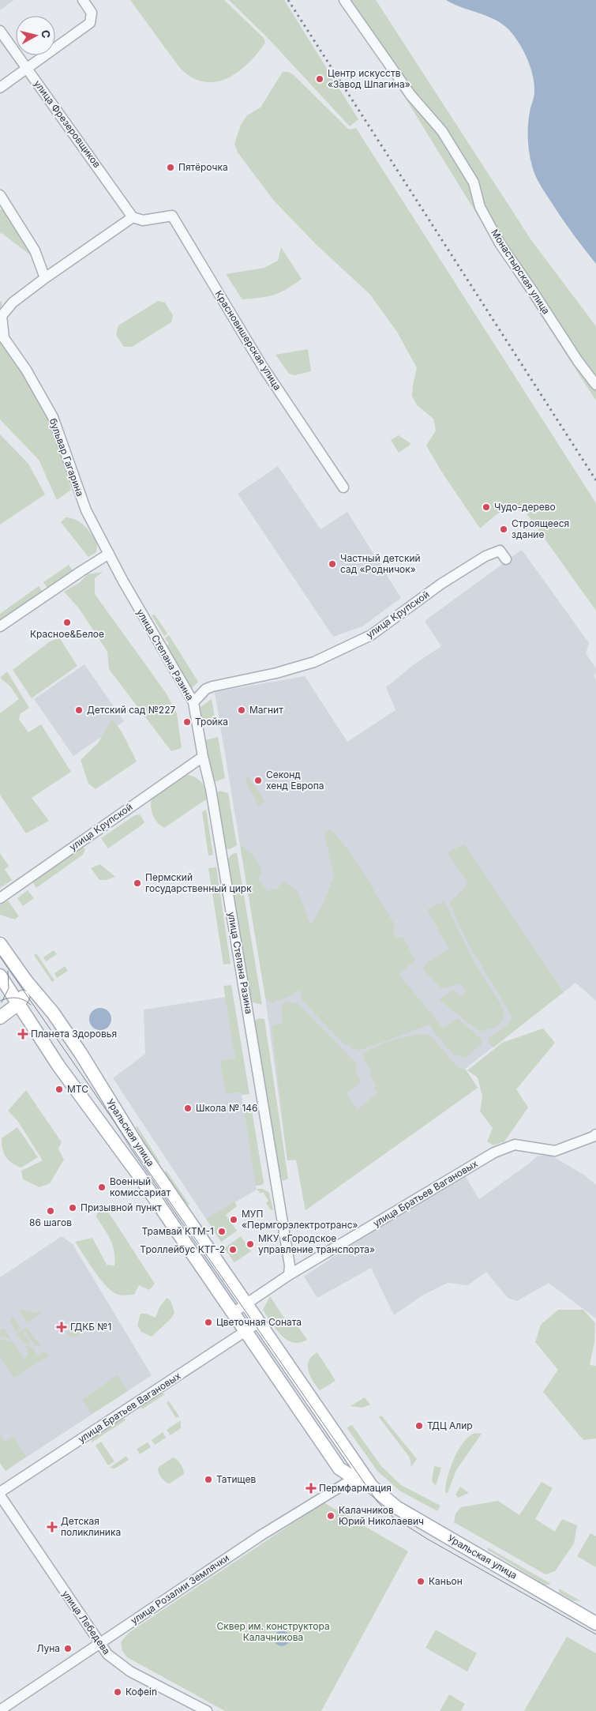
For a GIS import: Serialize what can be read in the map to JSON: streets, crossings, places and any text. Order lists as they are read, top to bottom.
{
  "streets": {
    "main road": ["Уральская улица"],
    "street": [
      "улица Фрезеровщиков",
      "Монастырская улица",
      "Красновишерская улица",
      "бульвар Гагарина",
      "улица Крупской",
      "улица Степана Разина",
      "улица Братьев Вагановых",
      "улица Розалии Землячки",
      "улица Лебедева"
    ]
  },
  "crossings": [
    ["улица Фрезеровщиков", "Красновишерская улица"],
    ["улица Фрезеровщиков", "бульвар Гагарина"],
    ["Красновишерская улица", "бульвар Гагарина"],
    ["бульвар Гагарина", "улица Степана Разина"],
    ["улица Крупской", "улица Степана Разина"],
    ["улица Степана Разина", "улица Братьев Вагановых"],
    ["Уральская улица", "улица Братьев Вагановых"],
    ["Уральская улица", "улица Розалии Землячки"],
    ["улица Братьев Вагановых", "улица Лебедева"],
    ["улица Розалии Землячки", "улица Лебедева"]
  ],
  "parks": ["Сквер им. конструктора Калачникова"],
  "places": {
    "other": [
      "Центр искусств «Завод Шпагина»",
      "Пятёрочка",
      "Чудо-дерево",
      "Строящееся здание",
      "Частный детский сад «Родничок»",
      "Красное&Белое",
      "Детский сад №227",
      "Магнит",
      "Тройка",
      "Секонд хенд Европа",
      "Пермский государственный цирк",
      "МТС",
      "Школа № 146",
      "Военный комиссариат",
      "Призывной пункт",
      "86 шагов",
      "МУП «Пермгорэлектротранс»",
      "Трамвай КТМ-1",
      "МКУ «Городское управление транспорта»",
      "Троллейбус КТГ-2",
      "Цветочная Соната",
      "ТДЦ Алир",
      "Татищев",
      "Калачников Юрий Николаевич",
      "Каньон",
      "Луна",
      "Кофеin"
    ],
    "health": [
      "Планета Здоровья",
      "ГДКБ №1",
      "Пермфармация",
      "Детская поликлиника"
    ]
  },
  "north": "right"
}
